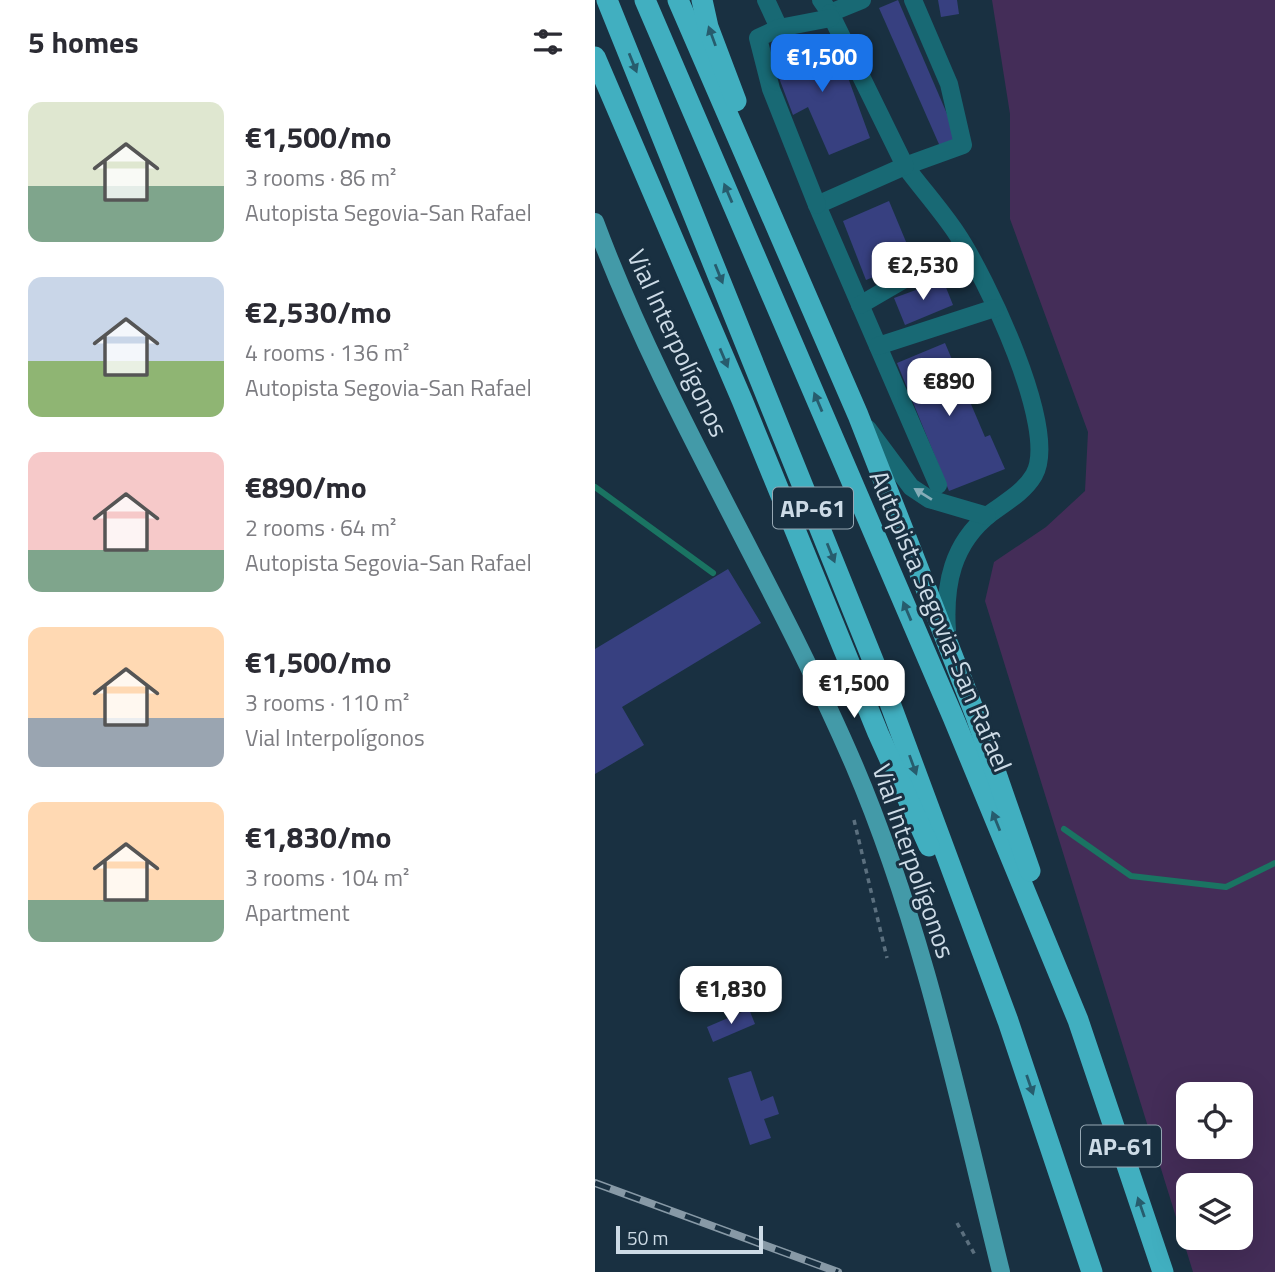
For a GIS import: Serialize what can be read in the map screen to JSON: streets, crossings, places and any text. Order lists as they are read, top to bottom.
{
  "streets": {
    "highway": ["AP-61", "Autopista Segovia-San Rafael"],
    "main road": ["Vial Interpolígonos"]
  },
  "scale_bar": "50 m",
  "page": {
    "heading": "5 homes",
    "price": [
      "€1,500",
      "€2,530",
      "€890",
      "€1,500",
      "€1,830"
    ],
    "list": [
      {
        "name": "€1,500/mo",
        "note": "3 rooms · 86 m² · Autopista Segovia-San Rafael"
      },
      {
        "name": "€2,530/mo",
        "note": "4 rooms · 136 m² · Autopista Segovia-San Rafael"
      },
      {
        "name": "€890/mo",
        "note": "2 rooms · 64 m² · Autopista Segovia-San Rafael"
      },
      {
        "name": "€1,500/mo",
        "note": "3 rooms · 110 m² · Vial Interpolígonos"
      },
      {
        "name": "€1,830/mo",
        "note": "3 rooms · 104 m² · Apartment"
      }
    ],
    "scale": "50 m"
  }
}
